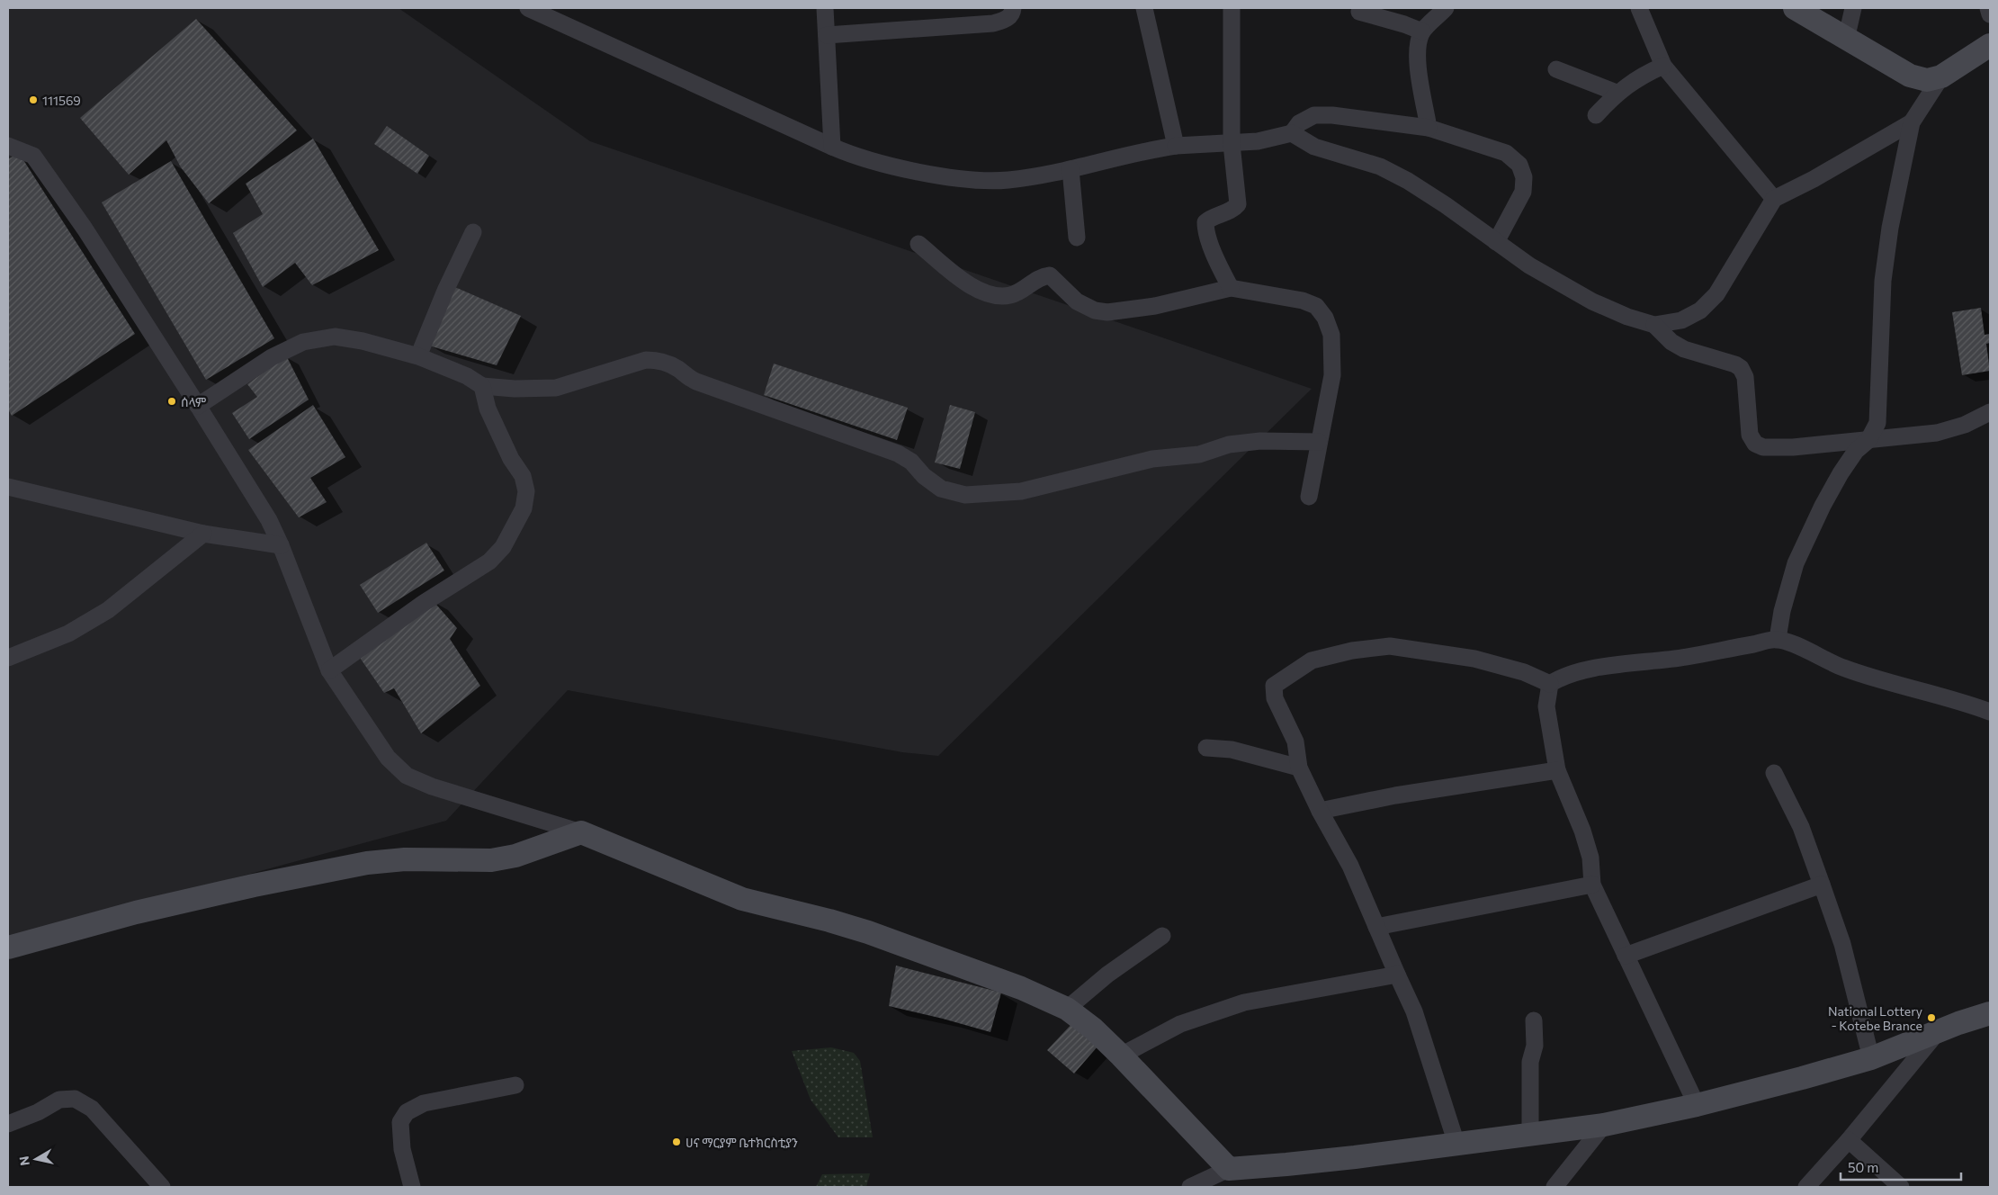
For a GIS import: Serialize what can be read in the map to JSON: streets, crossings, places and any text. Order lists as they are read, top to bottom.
{
  "places": [
    "111569",
    "ሰላም",
    "National Lottery - Kotebe Brance",
    "ሀና ማርያም ቤተክርስቲያን"
  ],
  "scale_bar": "50 m",
  "north": "left"
}
